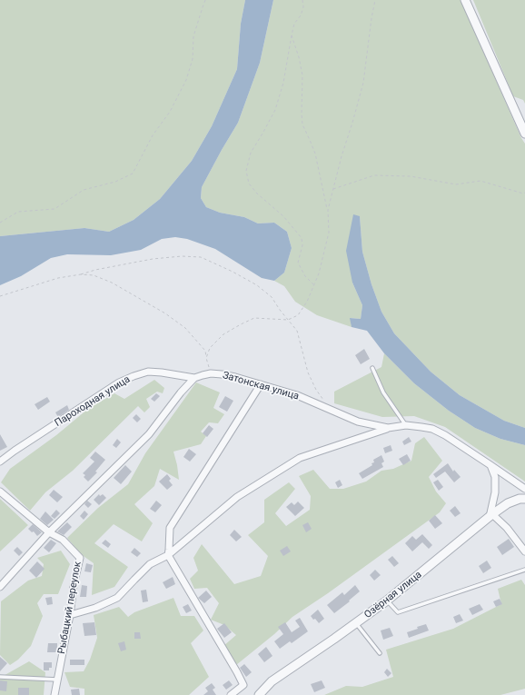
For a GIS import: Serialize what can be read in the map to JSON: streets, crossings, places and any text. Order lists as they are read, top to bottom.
{
  "streets": {
    "street": [
      "Затонская улица",
      "Пароходная улица",
      "Озёрная улица",
      "Рыбацкий переулок"
    ]
  },
  "crossings": [
    ["Затонская улица", "Пароходная улица"]
  ]
}
